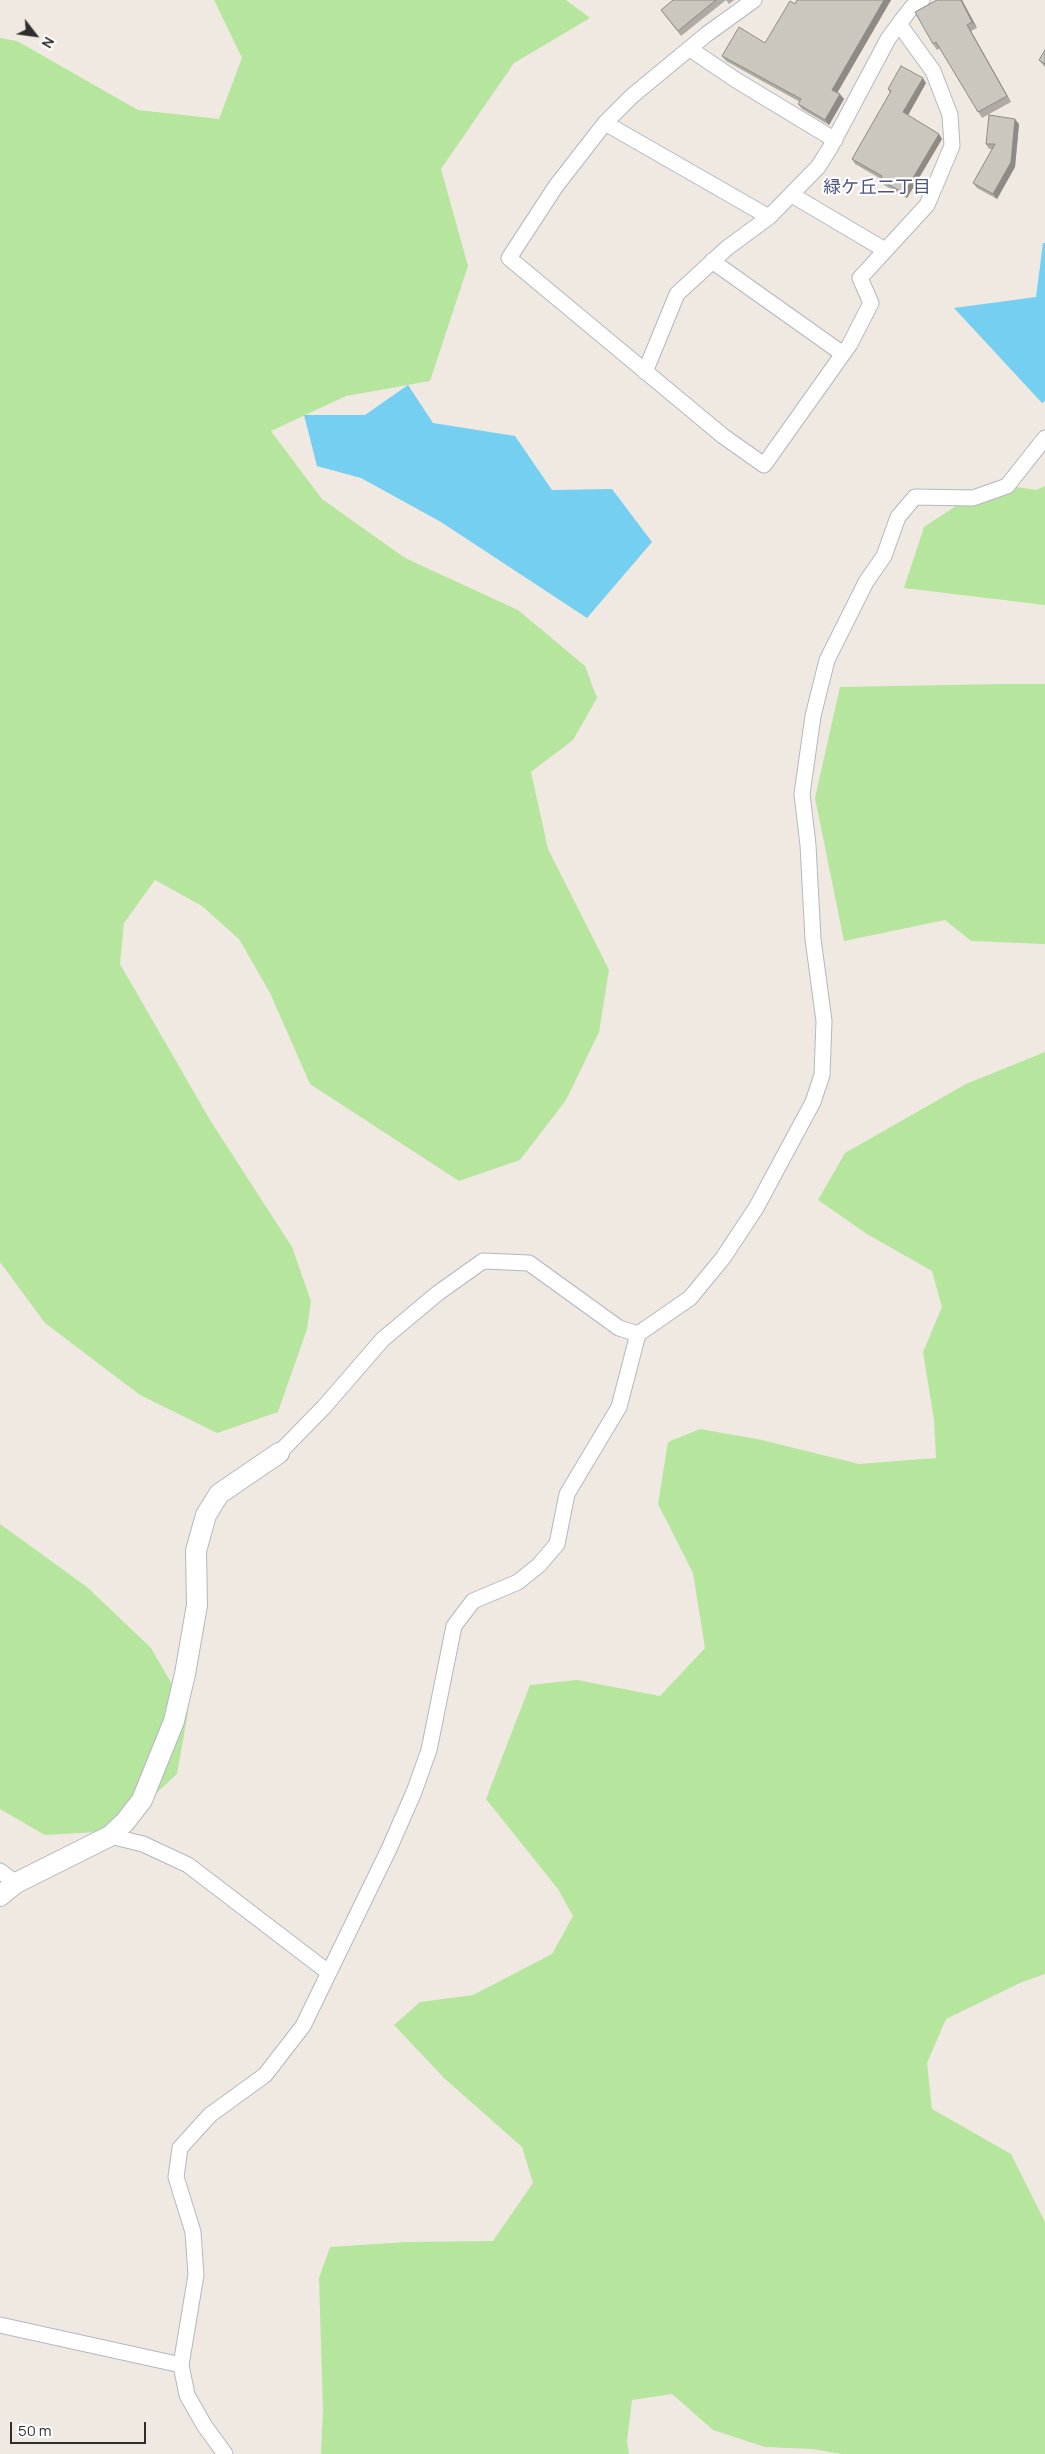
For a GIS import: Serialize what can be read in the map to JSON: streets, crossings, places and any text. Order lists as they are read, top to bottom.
{
  "districts": ["緑ケ丘二丁目"],
  "scale_bar": "50 m",
  "north": "bottom right"
}
